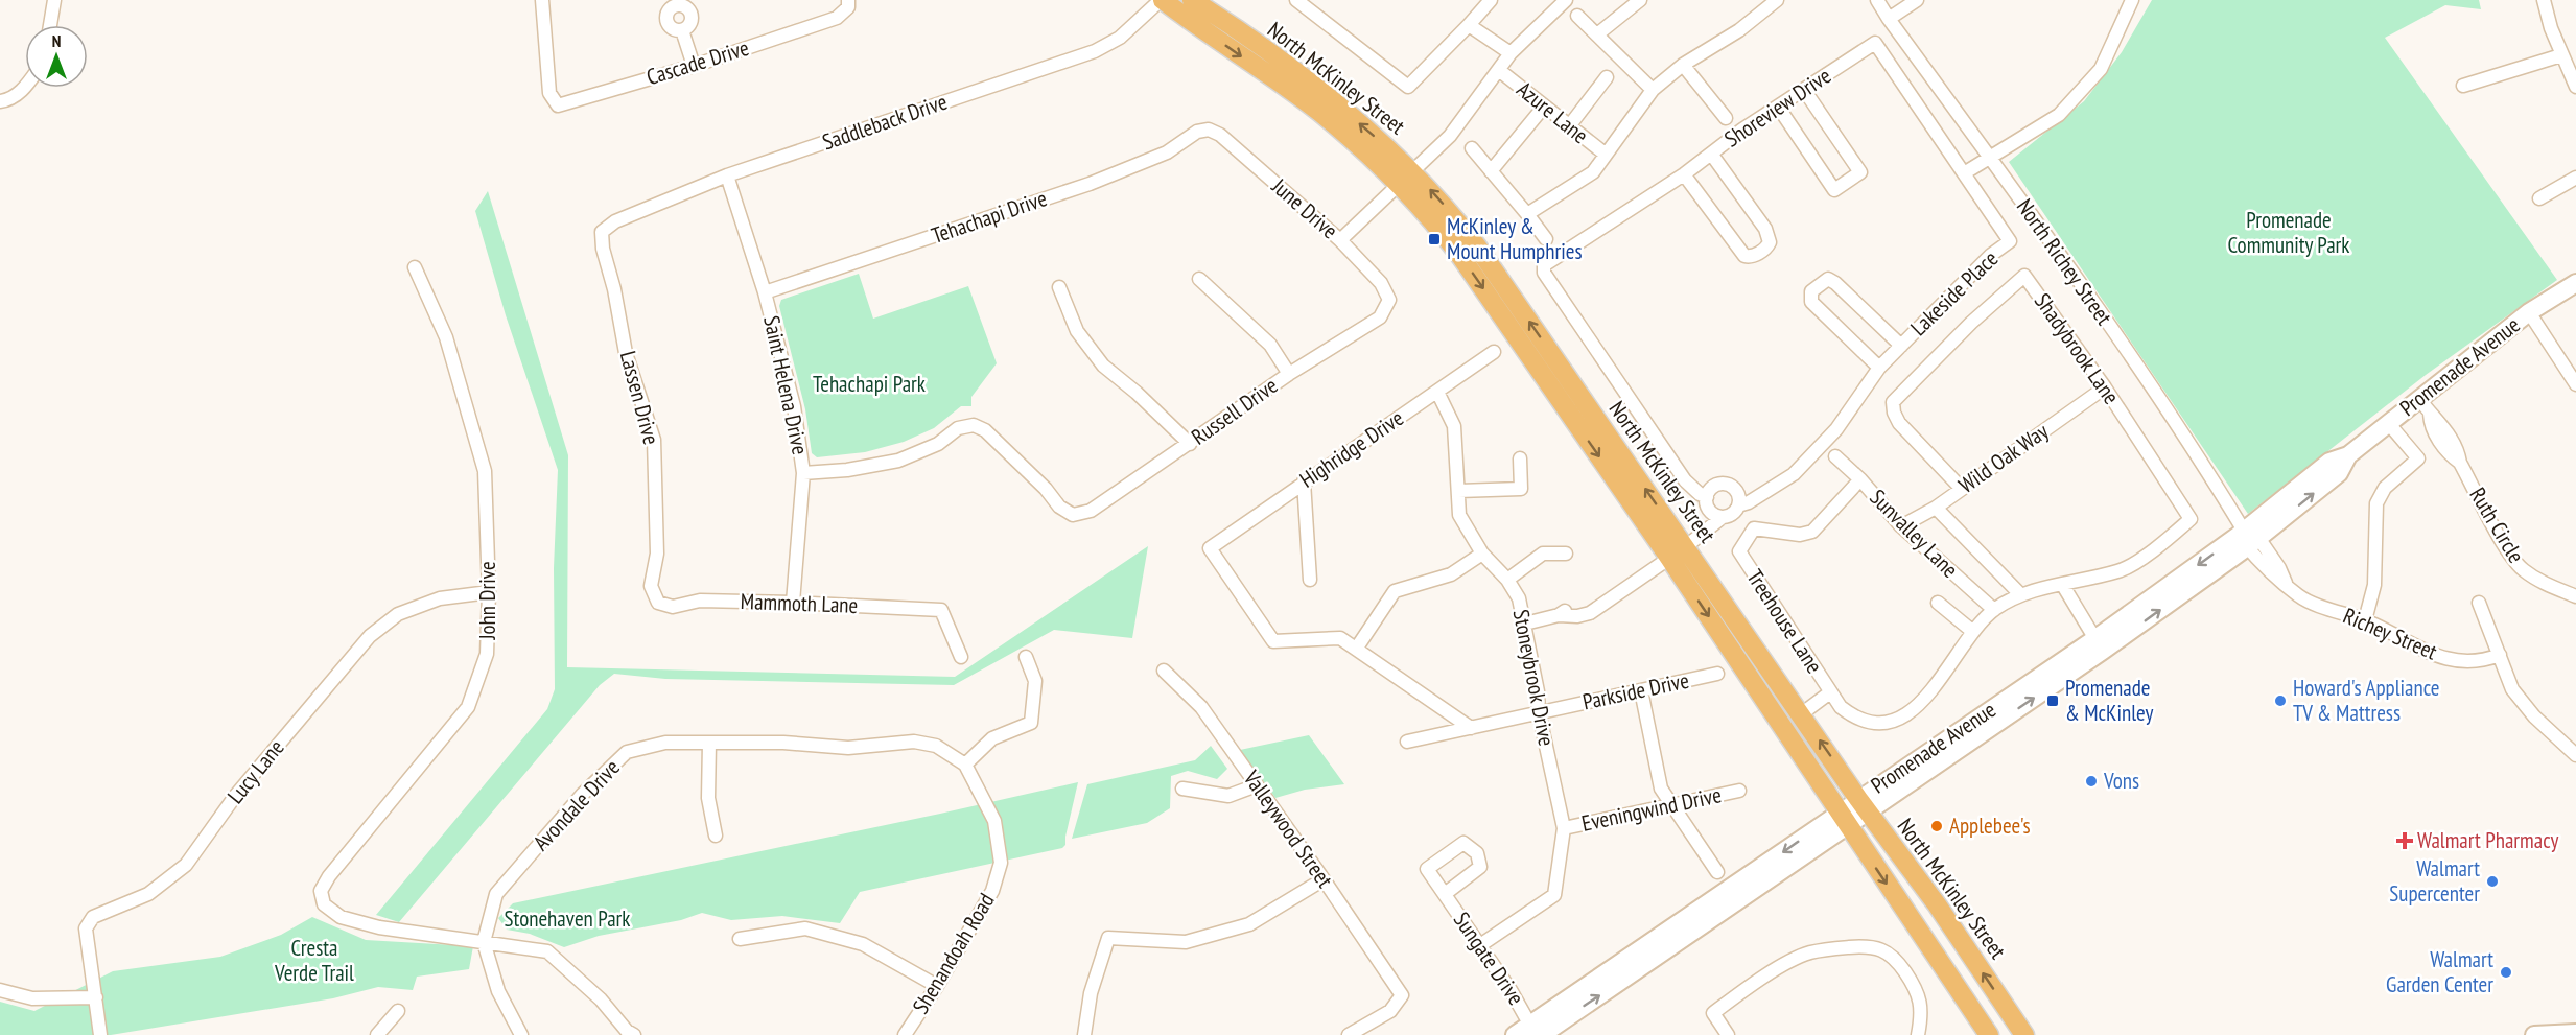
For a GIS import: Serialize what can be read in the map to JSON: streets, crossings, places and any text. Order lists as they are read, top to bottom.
{
  "streets": {
    "main road": ["North McKinley Street", "Promenade Avenue"],
    "street": [
      "Cascade Drive",
      "Shoreview Drive",
      "Azure Lane",
      "Saddleback Drive",
      "June Drive",
      "Tehachapi Drive",
      "North Richey Street",
      "Lakeside Place",
      "Shadybrook Lane",
      "Saint Helena Drive",
      "Lassen Drive",
      "Russell Drive",
      "Highridge Drive",
      "Wild Oak Way",
      "Ruth Circle",
      "Sunvalley Lane",
      "John Drive",
      "Mammoth Lane",
      "Treehouse Lane",
      "Richey Street",
      "Stoneybrook Drive",
      "Parkside Drive",
      "Lucy Lane",
      "Avondale Drive",
      "Eveningwind Drive",
      "Valleywood Street",
      "Shenandoah Road",
      "Sungate Drive"
    ]
  },
  "crossings": [
    ["North McKinley Street", "Saddleback Drive"],
    ["North McKinley Street", "Lakeside Place"],
    ["North McKinley Street", "Promenade Avenue"],
    ["North McKinley Street", "Treehouse Lane"],
    ["Shoreview Drive", "Lakeside Place"],
    ["Saddleback Drive", "Saint Helena Drive"],
    ["Saddleback Drive", "Lassen Drive"],
    ["June Drive", "Tehachapi Drive"],
    ["June Drive", "Russell Drive"],
    ["Tehachapi Drive", "Saint Helena Drive"],
    ["North Richey Street", "Promenade Avenue"],
    ["North Richey Street", "Richey Street"],
    ["Lakeside Place", "Stoneybrook Drive"],
    ["Shadybrook Lane", "Wild Oak Way"],
    ["Shadybrook Lane", "Treehouse Lane"],
    ["Promenade Avenue", "Ruth Circle"],
    ["Promenade Avenue", "Richey Street"],
    ["Promenade Avenue", "Sungate Drive"],
    ["Saint Helena Drive", "Russell Drive"],
    ["Saint Helena Drive", "Mammoth Lane"],
    ["Lassen Drive", "Mammoth Lane"],
    ["Highridge Drive", "Stoneybrook Drive"],
    ["Wild Oak Way", "Sunvalley Lane"],
    ["Sunvalley Lane", "Treehouse Lane"],
    ["John Drive", "Lucy Lane"],
    ["John Drive", "Avondale Drive"],
    ["Stoneybrook Drive", "Parkside Drive"],
    ["Stoneybrook Drive", "Eveningwind Drive"],
    ["Stoneybrook Drive", "Sungate Drive"],
    ["Avondale Drive", "Shenandoah Road"]
  ],
  "parks": [
    "Promenade Community Park",
    "Tehachapi Park",
    "Stonehaven Park",
    "Cresta Verde Trail"
  ],
  "places": {
    "transit": ["McKinley & Mount Humphries", "Promenade & McKinley"],
    "other": [
      "Howard's Appliance TV & Mattress",
      "Vons",
      "Applebee's",
      "Walmart Supercenter",
      "Walmart Garden Center"
    ],
    "health": ["Walmart Pharmacy"]
  },
  "north": "top"
}
